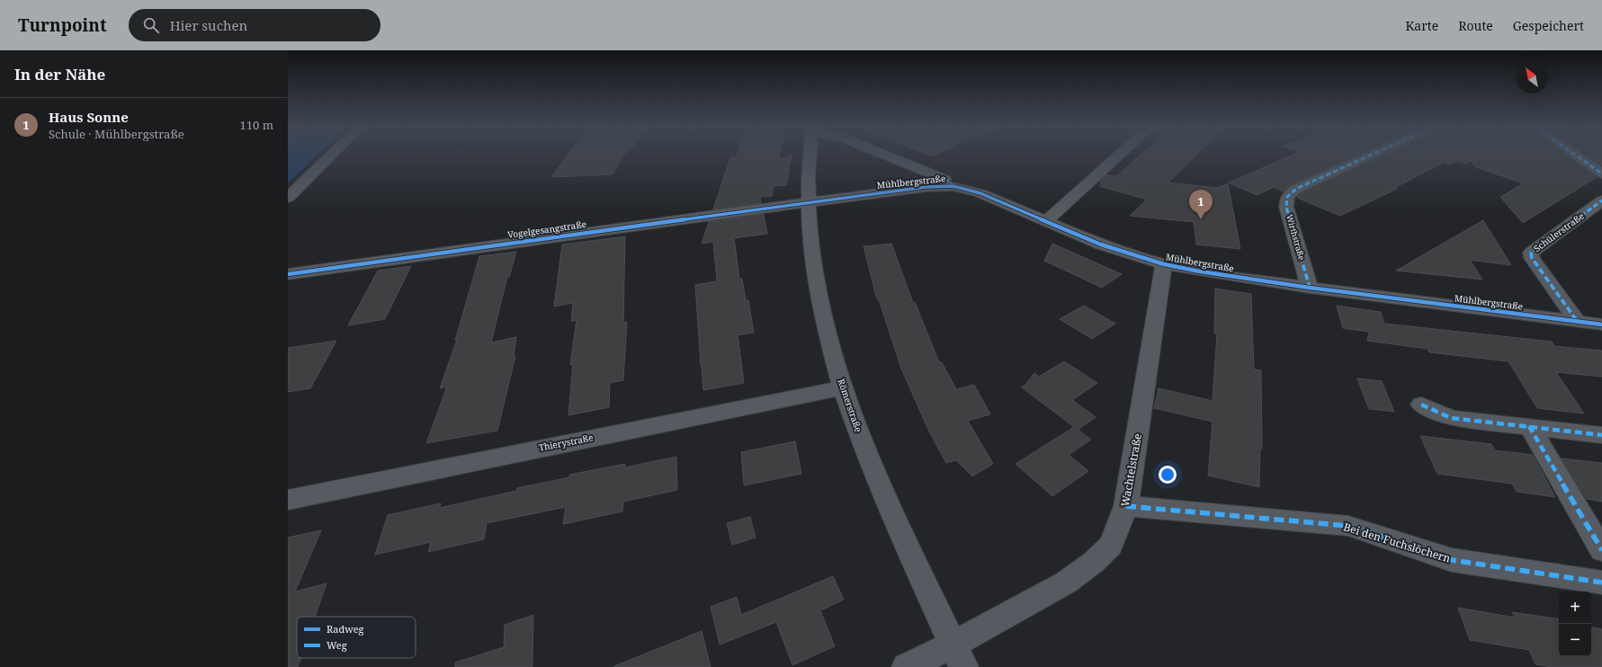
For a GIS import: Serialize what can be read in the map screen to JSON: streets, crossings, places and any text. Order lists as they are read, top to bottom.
{
  "streets": {
    "street": [
      "Mühlbergstraße",
      "Vogelgesangstraße",
      "Schülerstraße",
      "Wirthstraße",
      "Römerstraße",
      "Thierystraße",
      "Wachtelstraße",
      "Bei den Fuchslöchern"
    ]
  },
  "crossings": [
    ["Mühlbergstraße", "Vogelgesangstraße"],
    ["Mühlbergstraße", "Schülerstraße"],
    ["Mühlbergstraße", "Wirthstraße"],
    ["Mühlbergstraße", "Römerstraße"],
    ["Mühlbergstraße", "Wachtelstraße"],
    ["Vogelgesangstraße", "Römerstraße"],
    ["Römerstraße", "Thierystraße"],
    ["Römerstraße", "Wachtelstraße"],
    ["Wachtelstraße", "Bei den Fuchslöchern"]
  ],
  "legend": ["Radweg", "Weg"],
  "north": "top left",
  "page": {
    "header": "Turnpoint",
    "search": "Hier suchen",
    "nav": ["Karte", "Route", "Gespeichert"],
    "heading": "In der Nähe",
    "list": [
      {
        "mark": "1",
        "name": "Haus Sonne",
        "note": "Schule · Mühlbergstraße",
        "value": "110 m"
      }
    ],
    "pins": "1",
    "map_buttons": ["+", "−"]
  }
}
